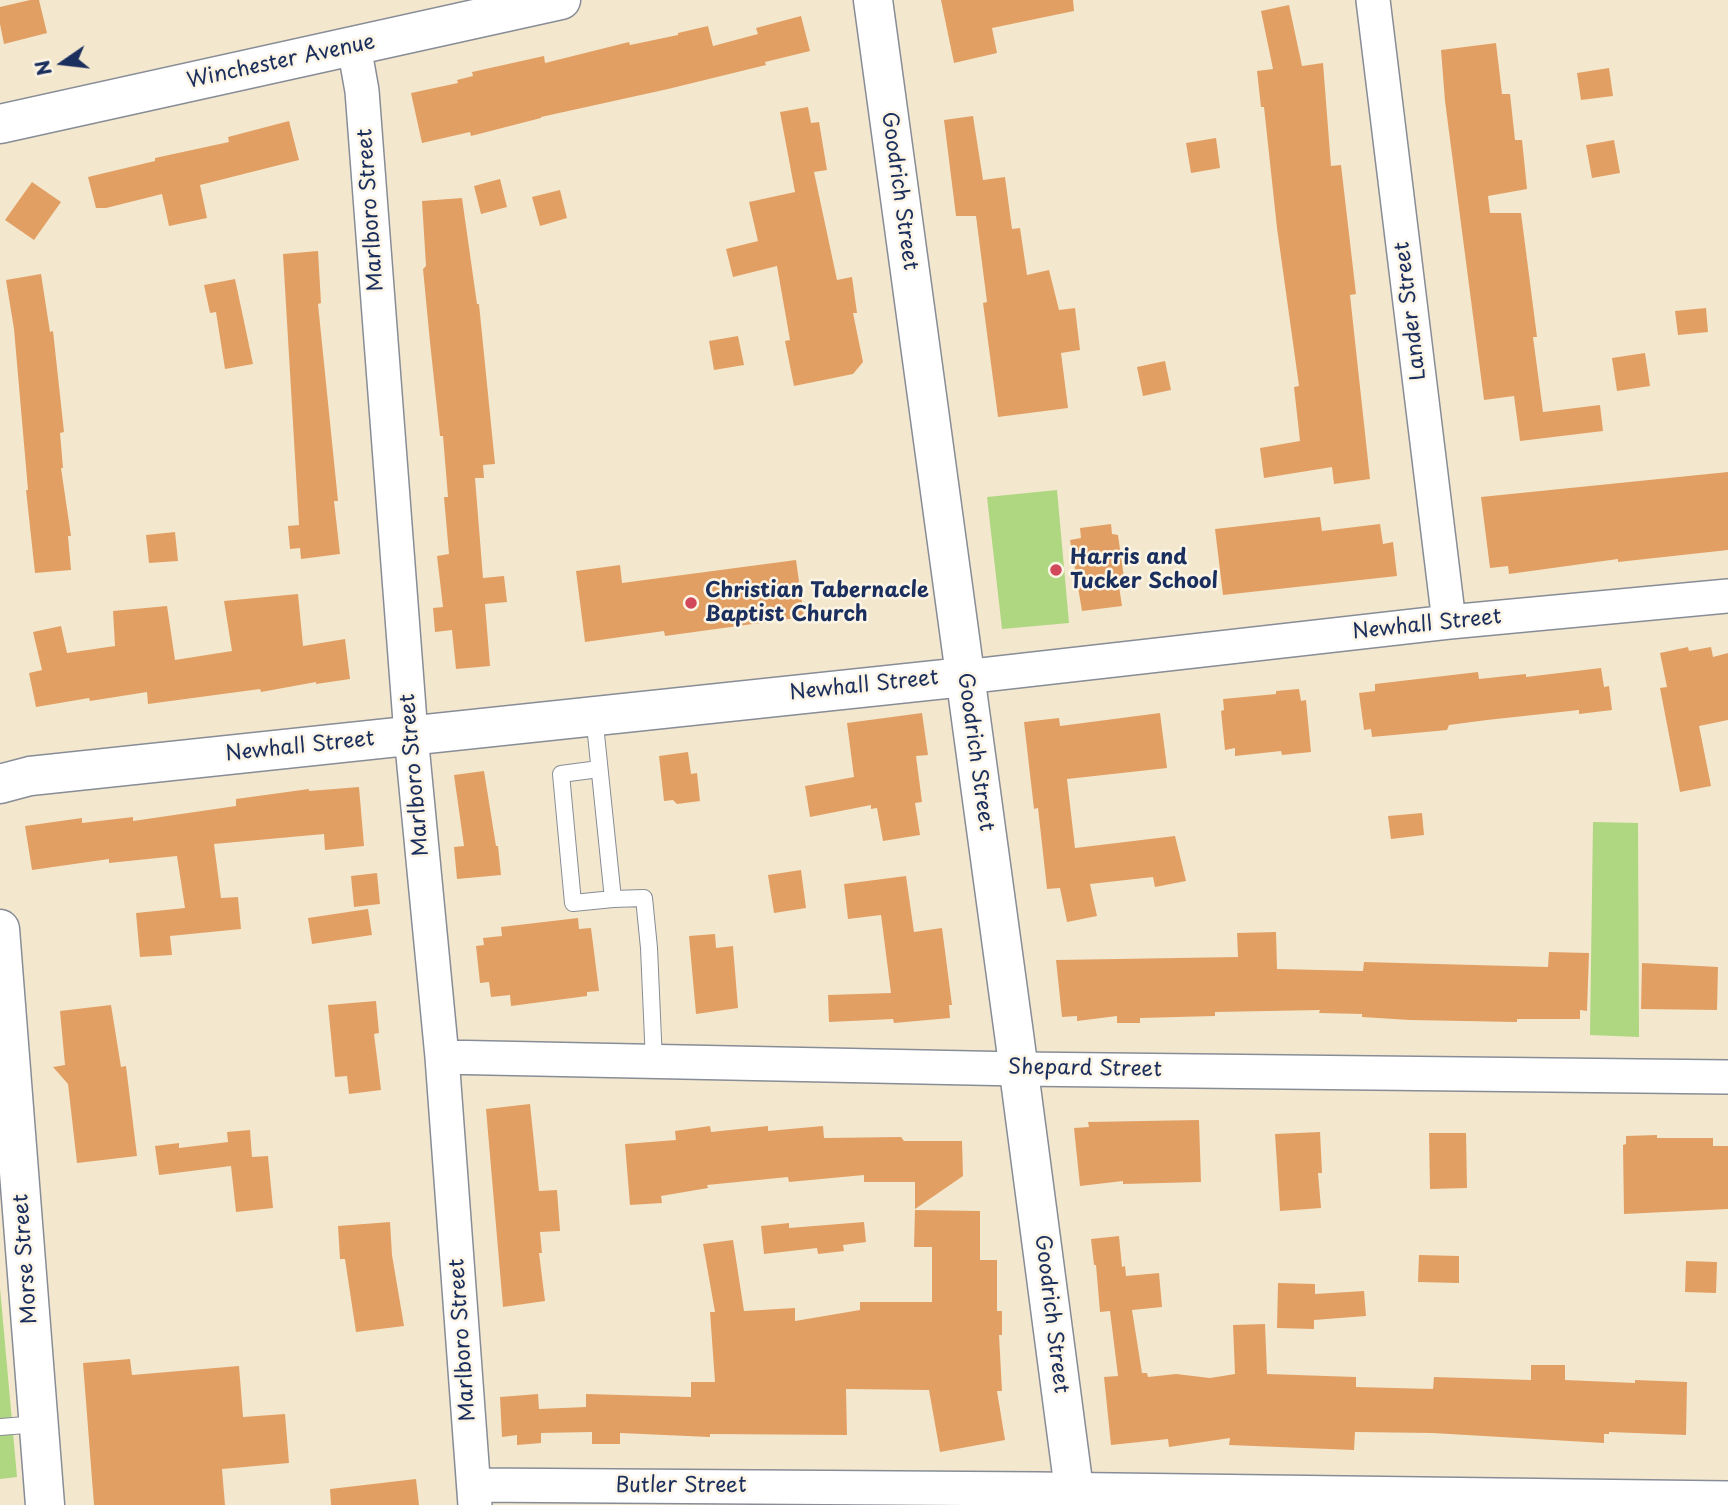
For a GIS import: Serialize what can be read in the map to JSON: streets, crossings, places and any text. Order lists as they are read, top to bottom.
{
  "streets": {
    "main road": [
      "Winchester Avenue",
      "Goodrich Street",
      "Newhall Street",
      "Morse Street"
    ],
    "street": [
      "Marlboro Street",
      "Lander Street",
      "Shepard Street",
      "Butler Street"
    ]
  },
  "crossings": [
    ["Winchester Avenue", "Marlboro Street"],
    ["Goodrich Street", "Newhall Street"],
    ["Goodrich Street", "Shepard Street"],
    ["Goodrich Street", "Butler Street"],
    ["Marlboro Street", "Newhall Street"],
    ["Marlboro Street", "Shepard Street"],
    ["Marlboro Street", "Butler Street"],
    ["Lander Street", "Newhall Street"]
  ],
  "places": ["Harris and Tucker School", "Christian Tabernacle Baptist Church"],
  "north": "left"
}
